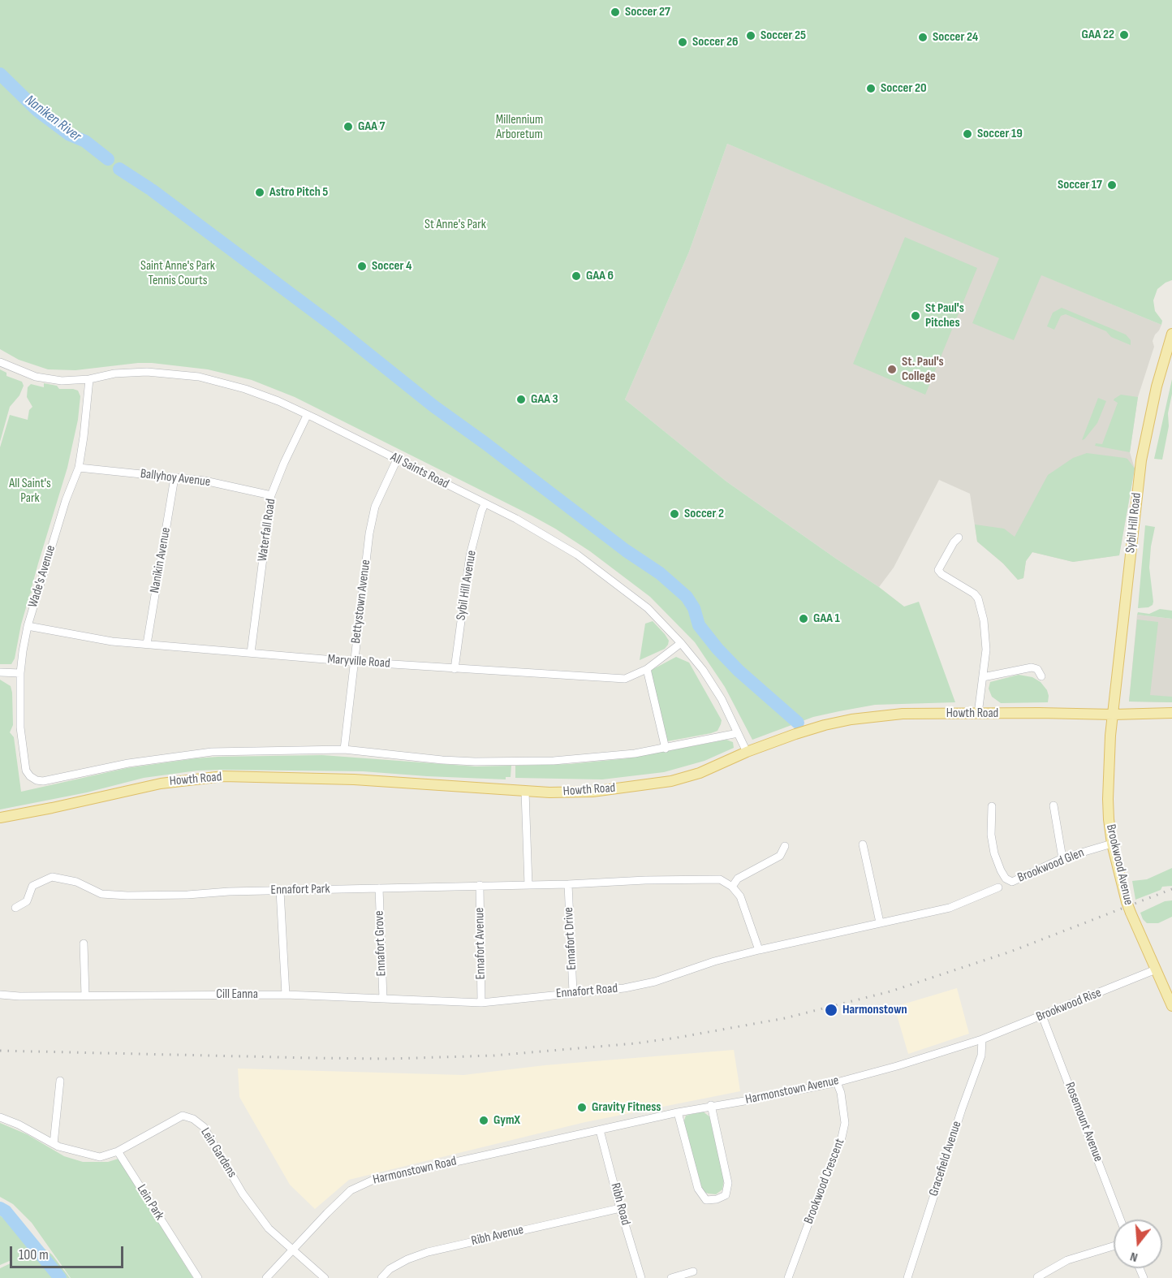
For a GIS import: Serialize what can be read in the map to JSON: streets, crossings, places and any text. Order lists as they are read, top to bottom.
{
  "streets": {
    "main road": ["Sybil Hill Road", "Howth Road", "Brookwood Avenue"],
    "street": [
      "All Saints Road",
      "Ballyhoy Avenue",
      "Waterfall Road",
      "Nanikin Avenue",
      "Wade's Avenue",
      "Sybil Hill Avenue",
      "Bettystown Avenue",
      "Maryville Road",
      "Brookwood Glen",
      "Ennafort Park",
      "Ennafort Drive",
      "Ennafort Grove",
      "Ennafort Avenue",
      "Ennafort Road",
      "Cill Eanna",
      "Brookwood Rise",
      "Harmonstown Avenue",
      "Rosemount Avenue",
      "Lein Gardens",
      "Gracefield Avenue",
      "Harmonstown Road",
      "Brookwood Crescent",
      "Lein Park",
      "Ribh Road",
      "Ribh Avenue"
    ]
  },
  "crossings": [
    ["All Saints Road", "Waterfall Road"],
    ["All Saints Road", "Wade's Avenue"],
    ["All Saints Road", "Sybil Hill Avenue"],
    ["All Saints Road", "Bettystown Avenue"],
    ["All Saints Road", "Maryville Road"],
    ["All Saints Road", "Howth Road"],
    ["Ballyhoy Avenue", "Waterfall Road"],
    ["Ballyhoy Avenue", "Nanikin Avenue"],
    ["Ballyhoy Avenue", "Wade's Avenue"],
    ["Sybil Hill Road", "Howth Road"],
    ["Sybil Hill Road", "Brookwood Avenue"],
    ["Waterfall Road", "Maryville Road"],
    ["Nanikin Avenue", "Maryville Road"],
    ["Wade's Avenue", "Maryville Road"],
    ["Wade's Avenue", "Howth Road"],
    ["Sybil Hill Avenue", "Maryville Road"],
    ["Bettystown Avenue", "Maryville Road"],
    ["Bettystown Avenue", "Howth Road"],
    ["Howth Road", "Brookwood Avenue"],
    ["Brookwood Avenue", "Brookwood Glen"],
    ["Brookwood Avenue", "Brookwood Rise"],
    ["Ennafort Park", "Ennafort Drive"],
    ["Ennafort Park", "Ennafort Grove"],
    ["Ennafort Park", "Ennafort Avenue"],
    ["Ennafort Drive", "Ennafort Road"],
    ["Ennafort Grove", "Ennafort Road"],
    ["Ennafort Avenue", "Ennafort Road"],
    ["Ennafort Road", "Cill Eanna"],
    ["Brookwood Rise", "Harmonstown Avenue"],
    ["Brookwood Rise", "Rosemount Avenue"],
    ["Brookwood Rise", "Gracefield Avenue"],
    ["Harmonstown Avenue", "Gracefield Avenue"],
    ["Harmonstown Avenue", "Harmonstown Road"],
    ["Harmonstown Avenue", "Brookwood Crescent"],
    ["Harmonstown Avenue", "Ribh Road"],
    ["Lein Gardens", "Harmonstown Road"],
    ["Lein Gardens", "Lein Park"],
    ["Harmonstown Road", "Ribh Road"],
    ["Ribh Road", "Ribh Avenue"]
  ],
  "water": ["Naniken River"],
  "parks": [
    "Millennium Arboretum",
    "St Anne's Park",
    "Saint Anne's Park Tennis Courts",
    "All Saint's Park"
  ],
  "places": [
    "Soccer 27",
    "GAA 22",
    "Soccer 25",
    "Soccer 24",
    "Soccer 26",
    "Soccer 20",
    "GAA 7",
    "Soccer 19",
    "Soccer 17",
    "Astro Pitch 5",
    "Soccer 4",
    "GAA 6",
    "St Paul's Pitches",
    "St. Paul's College",
    "GAA 3",
    "Soccer 2",
    "GAA 1",
    "Harmonstown",
    "Gravity Fitness",
    "GymX"
  ],
  "scale_bar": "100 m",
  "north": "bottom"
}
